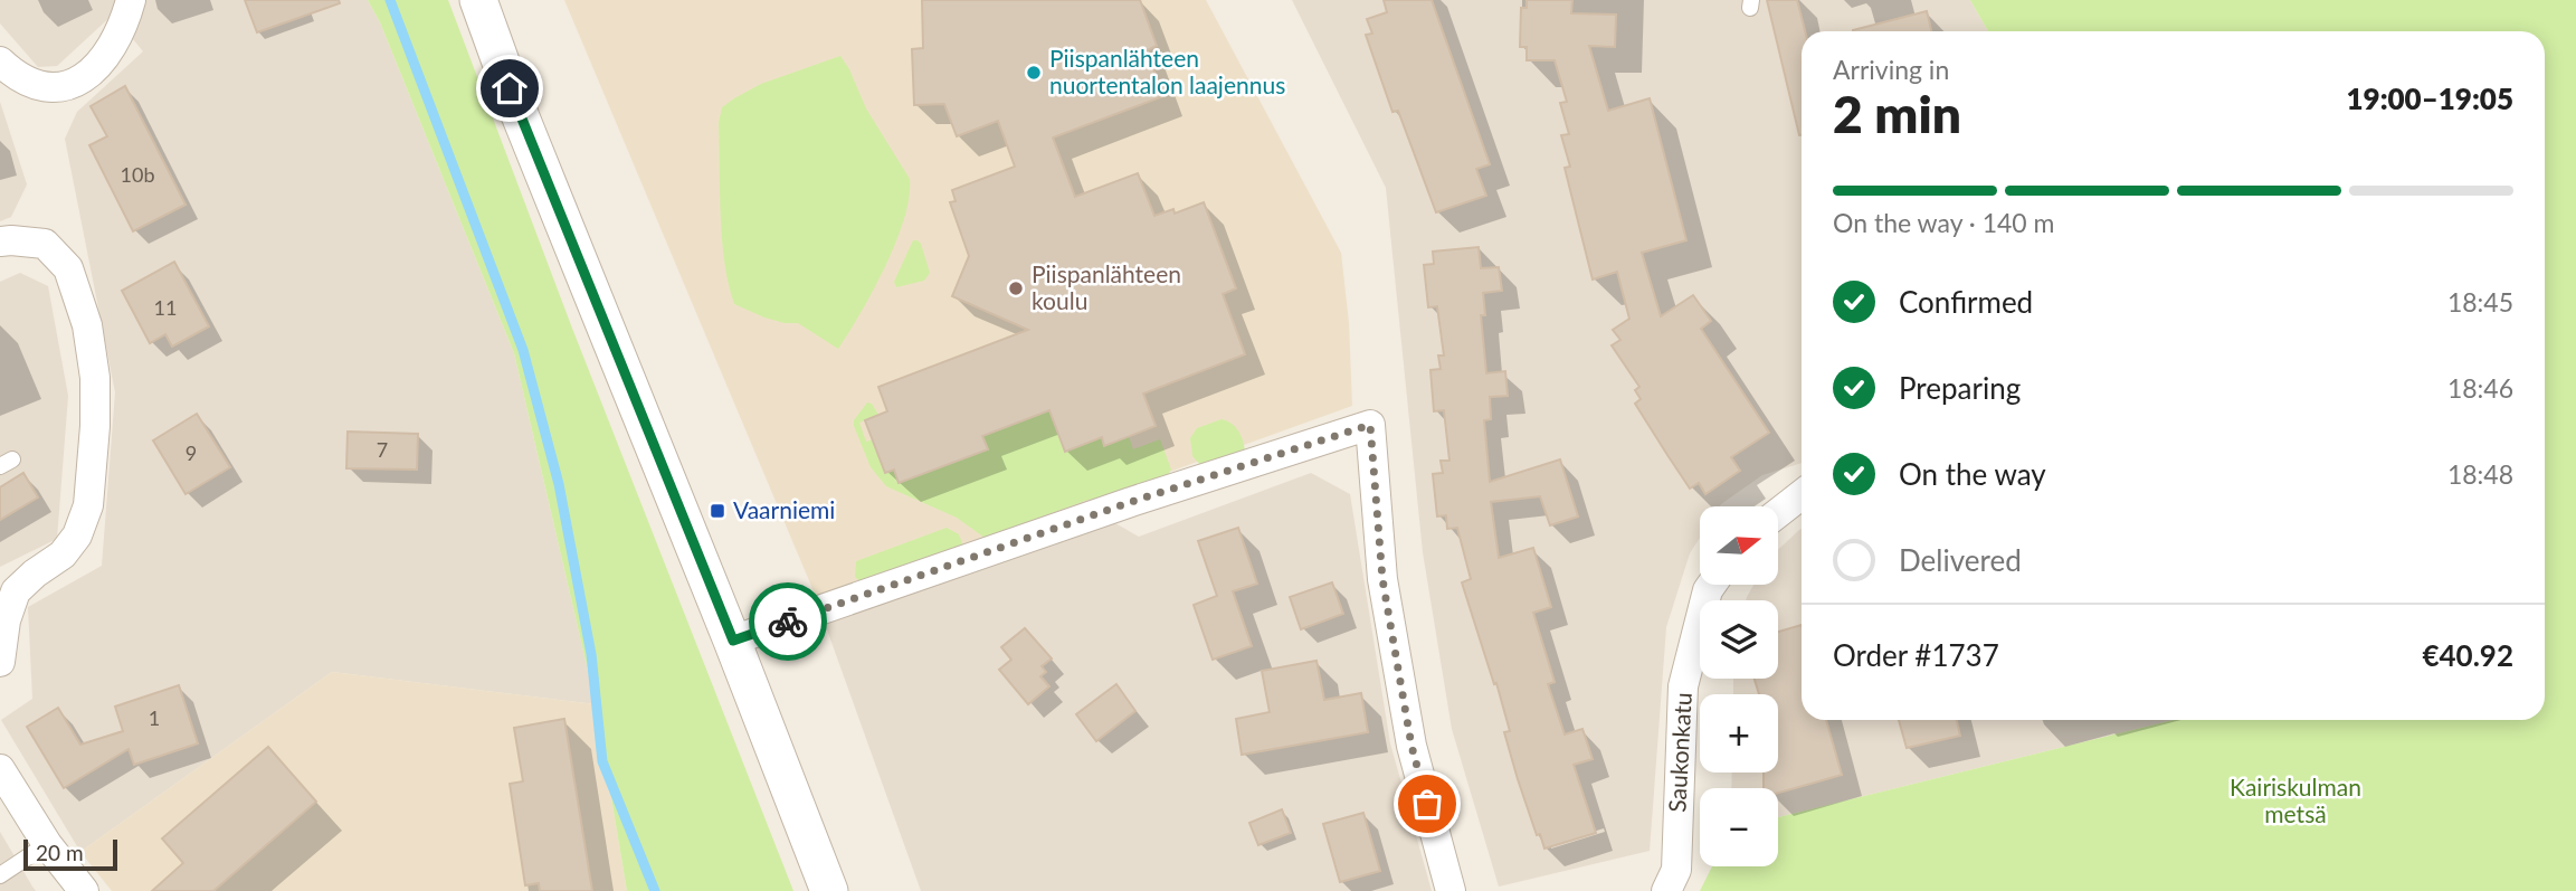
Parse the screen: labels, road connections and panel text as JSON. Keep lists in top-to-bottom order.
{
  "streets": {
    "street": ["Saukonkatu"]
  },
  "parks": ["Kairiskulman metsä"],
  "places": {
    "other": ["Piispanlähteen nuortentalon laajennus", "Piispanlähteen koulu"],
    "transit": ["Vaarniemi"]
  },
  "house_numbers": [
    "10b",
    "11",
    "7",
    "9",
    "1"
  ],
  "scale_bar": "20 m",
  "north": "right",
  "page": {
    "heading": ["2 min", "Arriving in", "19:00–19:05"],
    "panel": ["Order #1737", "€40.92"],
    "bar": "On the way · 140 m",
    "list": [
      ["Confirmed", "18:45"],
      ["Preparing", "18:46"],
      ["On the way", "18:48"],
      "Delivered"
    ],
    "map_buttons": ["+", "−"],
    "scale": "20 m"
  }
}
